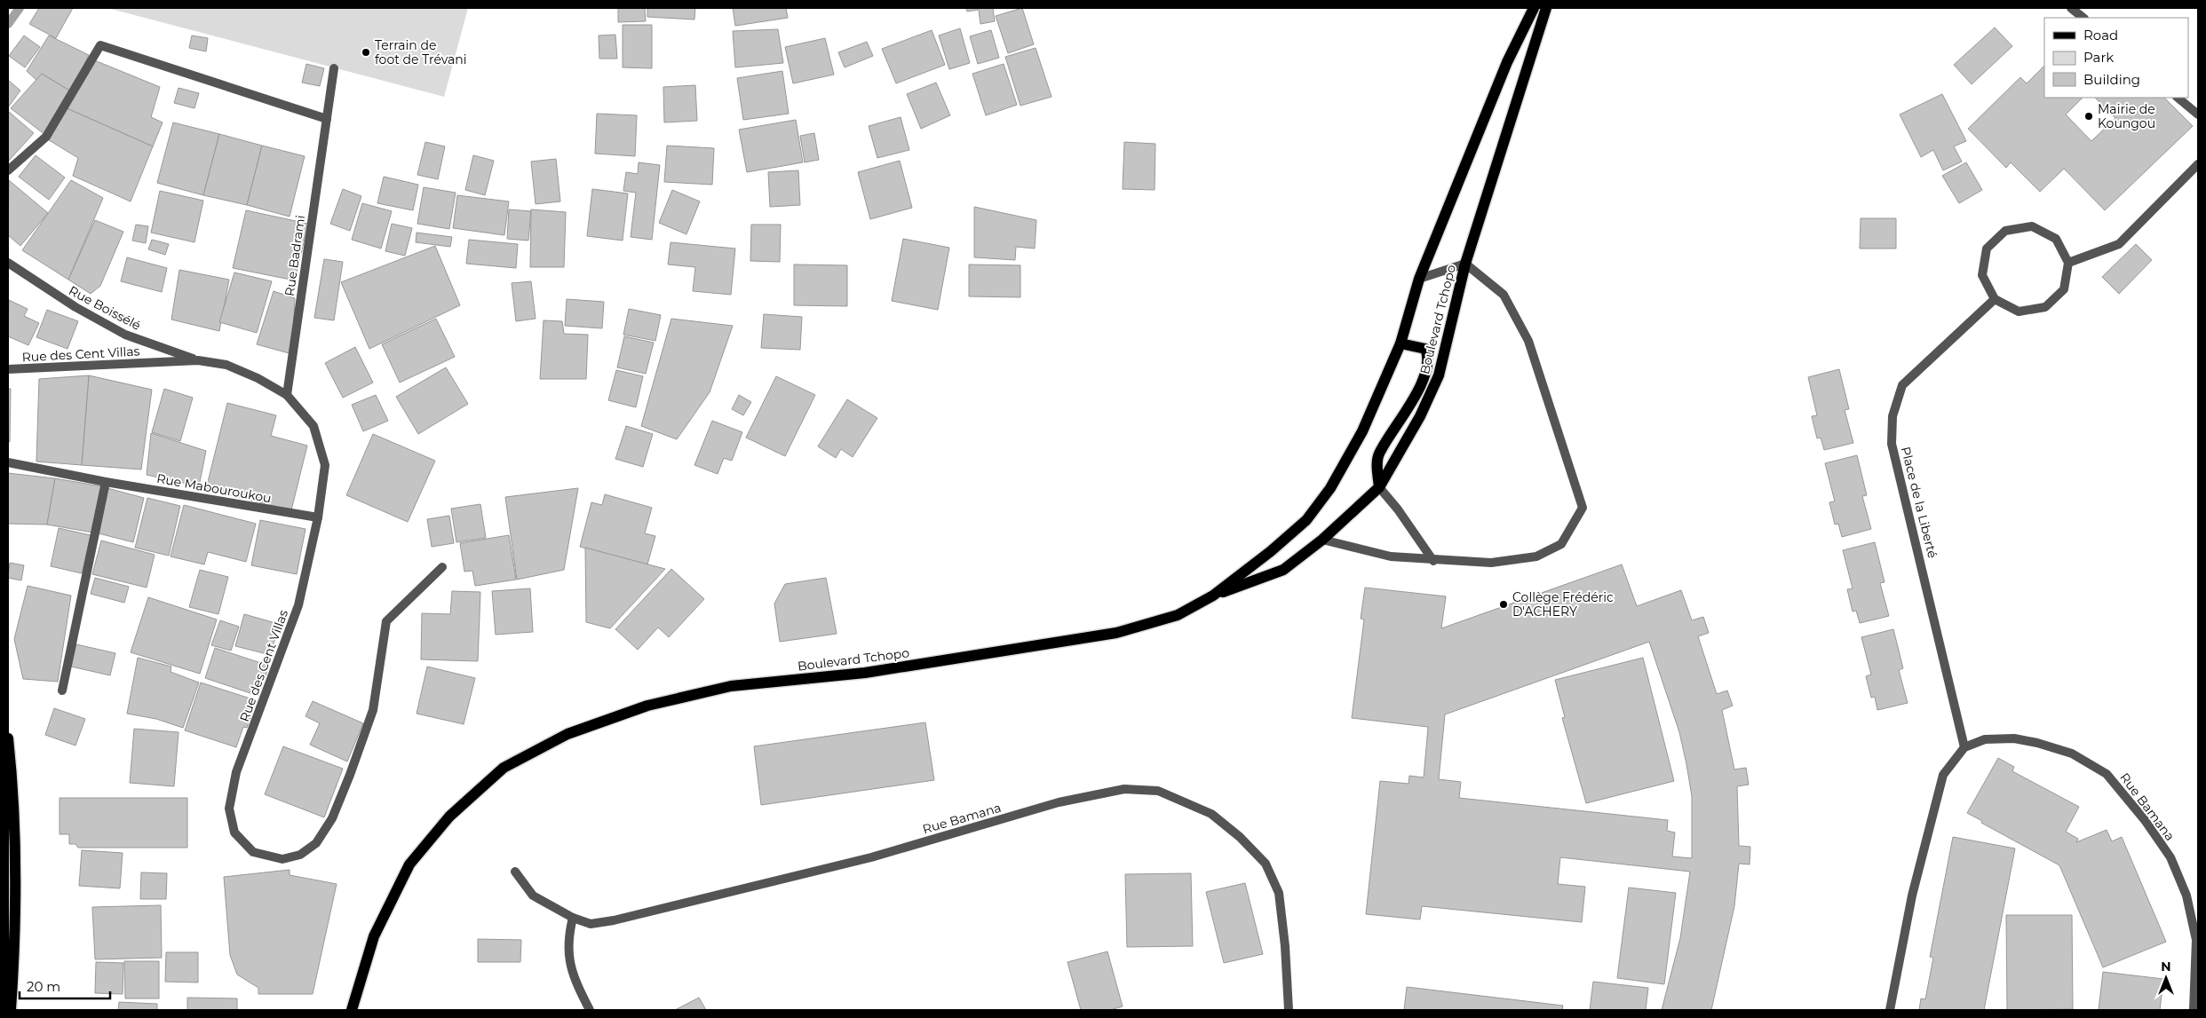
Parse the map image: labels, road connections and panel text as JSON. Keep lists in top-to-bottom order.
{
  "streets": {
    "main road": ["Boulevard Tchopo"],
    "street": [
      "Rue Badrami",
      "Rue Boissélé",
      "Rue des Cent Villas",
      "Rue Mabouroukou",
      "Place de la Liberté",
      "Rue Bamana"
    ]
  },
  "crossings": [
    ["Rue Badrami", "Rue des Cent Villas"],
    ["Rue Boissélé", "Rue des Cent Villas"],
    ["Rue des Cent Villas", "Rue Mabouroukou"],
    ["Place de la Liberté", "Rue Bamana"]
  ],
  "places": ["Terrain de foot de Trévani", "Mairie de Koungou", "Collège Frédéric D'ACHERY"],
  "legend": ["Road", "Park", "Building"],
  "scale_bar": "20 m",
  "north": "top"
}
